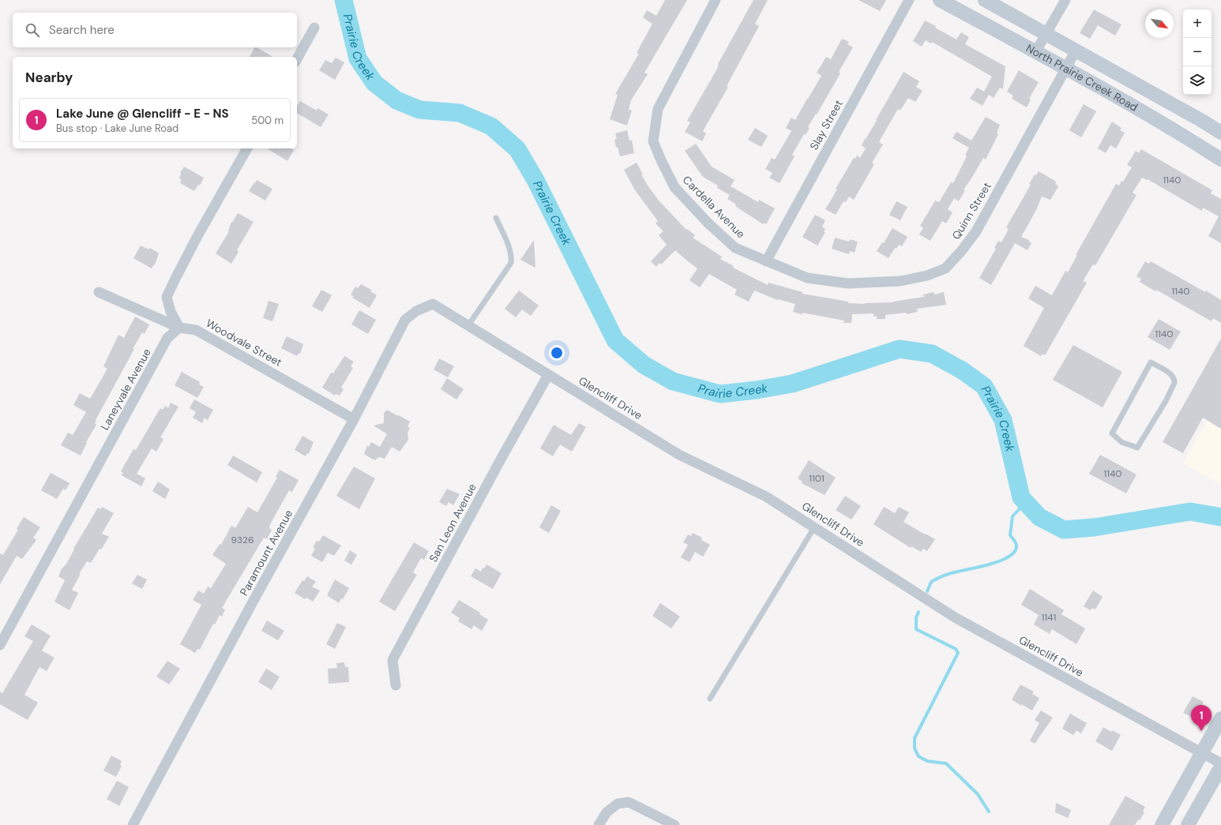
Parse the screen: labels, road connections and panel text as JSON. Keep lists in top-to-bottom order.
{
  "streets": {
    "main road": ["North Prairie Creek Road"],
    "street": [
      "Slay Street",
      "Cardella Avenue",
      "Quinn Street",
      "Woodvale Street",
      "Laneyvale Avenue",
      "Glencliff Drive",
      "San Leon Avenue",
      "Paramount Avenue"
    ]
  },
  "crossings": [
    ["North Prairie Creek Road", "Quinn Street"],
    ["Slay Street", "Cardella Avenue"],
    ["Slay Street", "Quinn Street"],
    ["Cardella Avenue", "Quinn Street"],
    ["Woodvale Street", "Laneyvale Avenue"],
    ["Woodvale Street", "Paramount Avenue"],
    ["Glencliff Drive", "San Leon Avenue"],
    ["Glencliff Drive", "Paramount Avenue"]
  ],
  "water": ["Prairie Creek"],
  "house_numbers": [
    "1140",
    "1140",
    "1140",
    "1140",
    "1101",
    "9326",
    "1141"
  ],
  "north": "bottom right",
  "page": {
    "map_buttons": ["+", "−"],
    "search": "Search here",
    "heading": "Nearby",
    "list": [
      {
        "mark": "1",
        "name": "Lake June @ Glencliff - E - NS",
        "note": "Bus stop · Lake June Road",
        "value": "500 m"
      }
    ],
    "pins": "1"
  }
}
